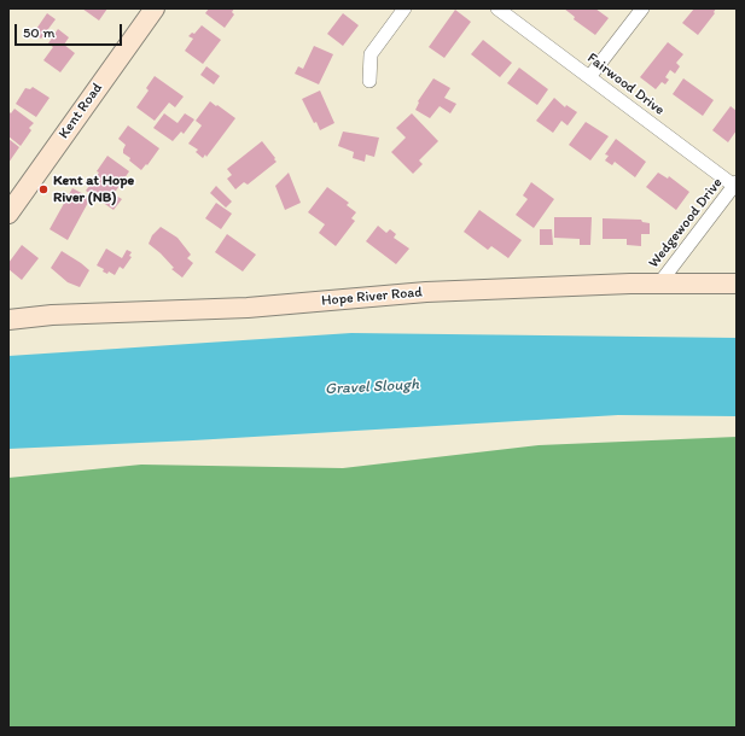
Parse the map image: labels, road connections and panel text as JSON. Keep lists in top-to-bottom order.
{
  "streets": {
    "street": [
      "Fairwood Drive",
      "Kent Road",
      "Wedgewood Drive",
      "Hope River Road"
    ]
  },
  "crossings": [
    ["Fairwood Drive", "Wedgewood Drive"],
    ["Wedgewood Drive", "Hope River Road"]
  ],
  "water": ["Gravel Slough"],
  "places": ["Kent at Hope River (NB)"],
  "scale_bar": "50 m"
}
